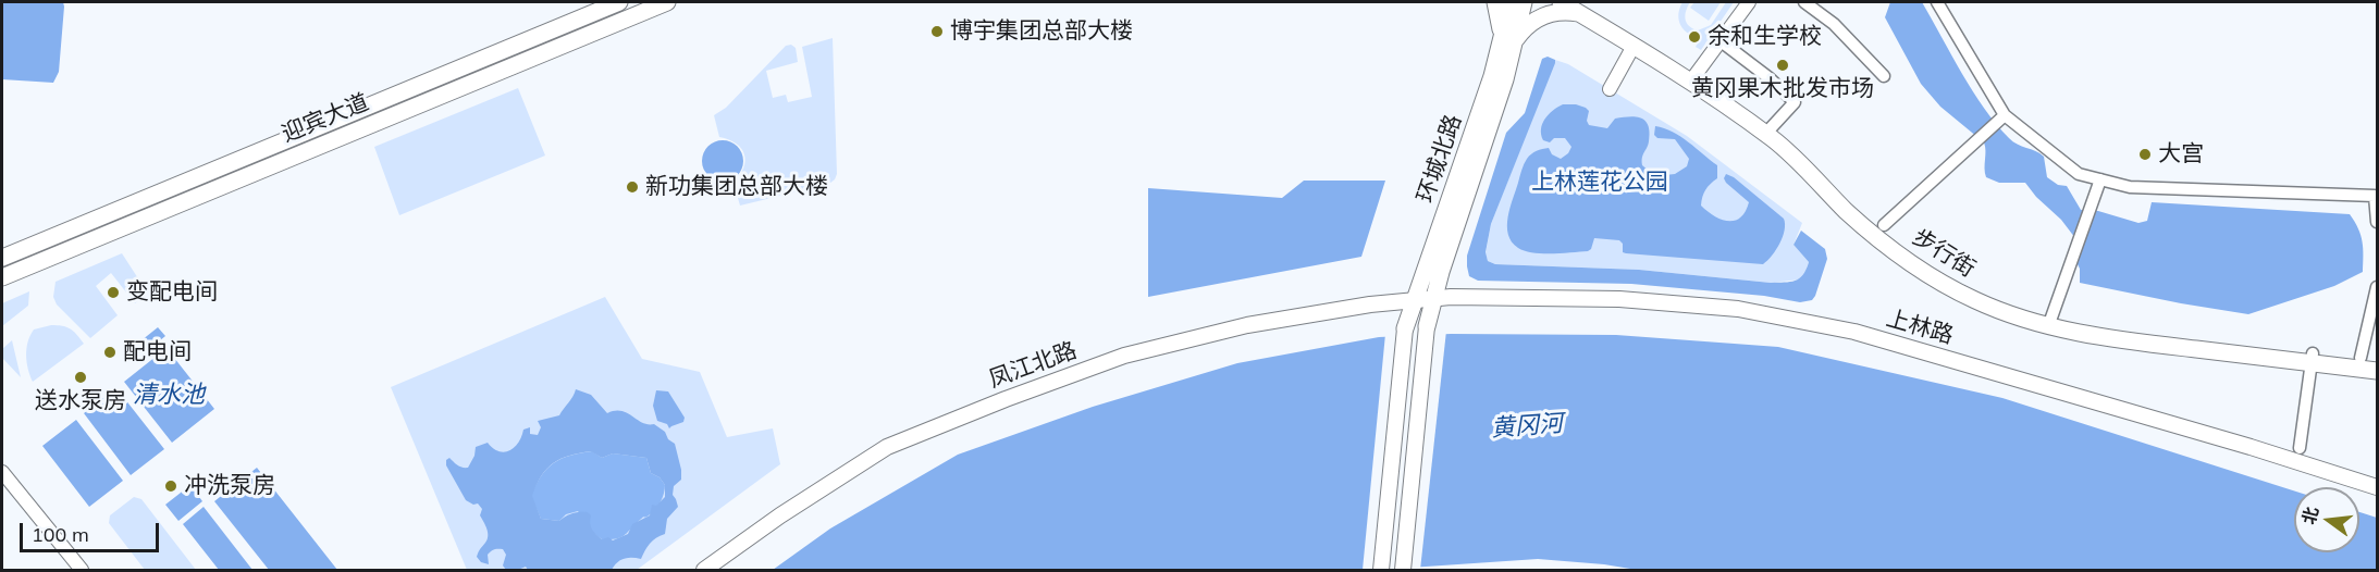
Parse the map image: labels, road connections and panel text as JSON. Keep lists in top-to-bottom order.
{
  "streets": {
    "main road": [
      "迎宾大道",
      "环城北路",
      "步行街",
      "上林路",
      "凤江北路"
    ]
  },
  "crossings": [
    ["环城北路", "上林路"],
    ["环城北路", "凤江北路"],
    ["上林路", "凤江北路"]
  ],
  "water": ["清水池", "黄冈河"],
  "parks": ["上林莲花公园"],
  "places": [
    "博宇集团总部大楼",
    "余和生学校",
    "黄冈果木批发市场",
    "大宫",
    "新功集团总部大楼",
    "变配电间",
    "配电间",
    "送水泵房",
    "冲洗泵房"
  ],
  "scale_bar": "100 m",
  "north": "left"
}
